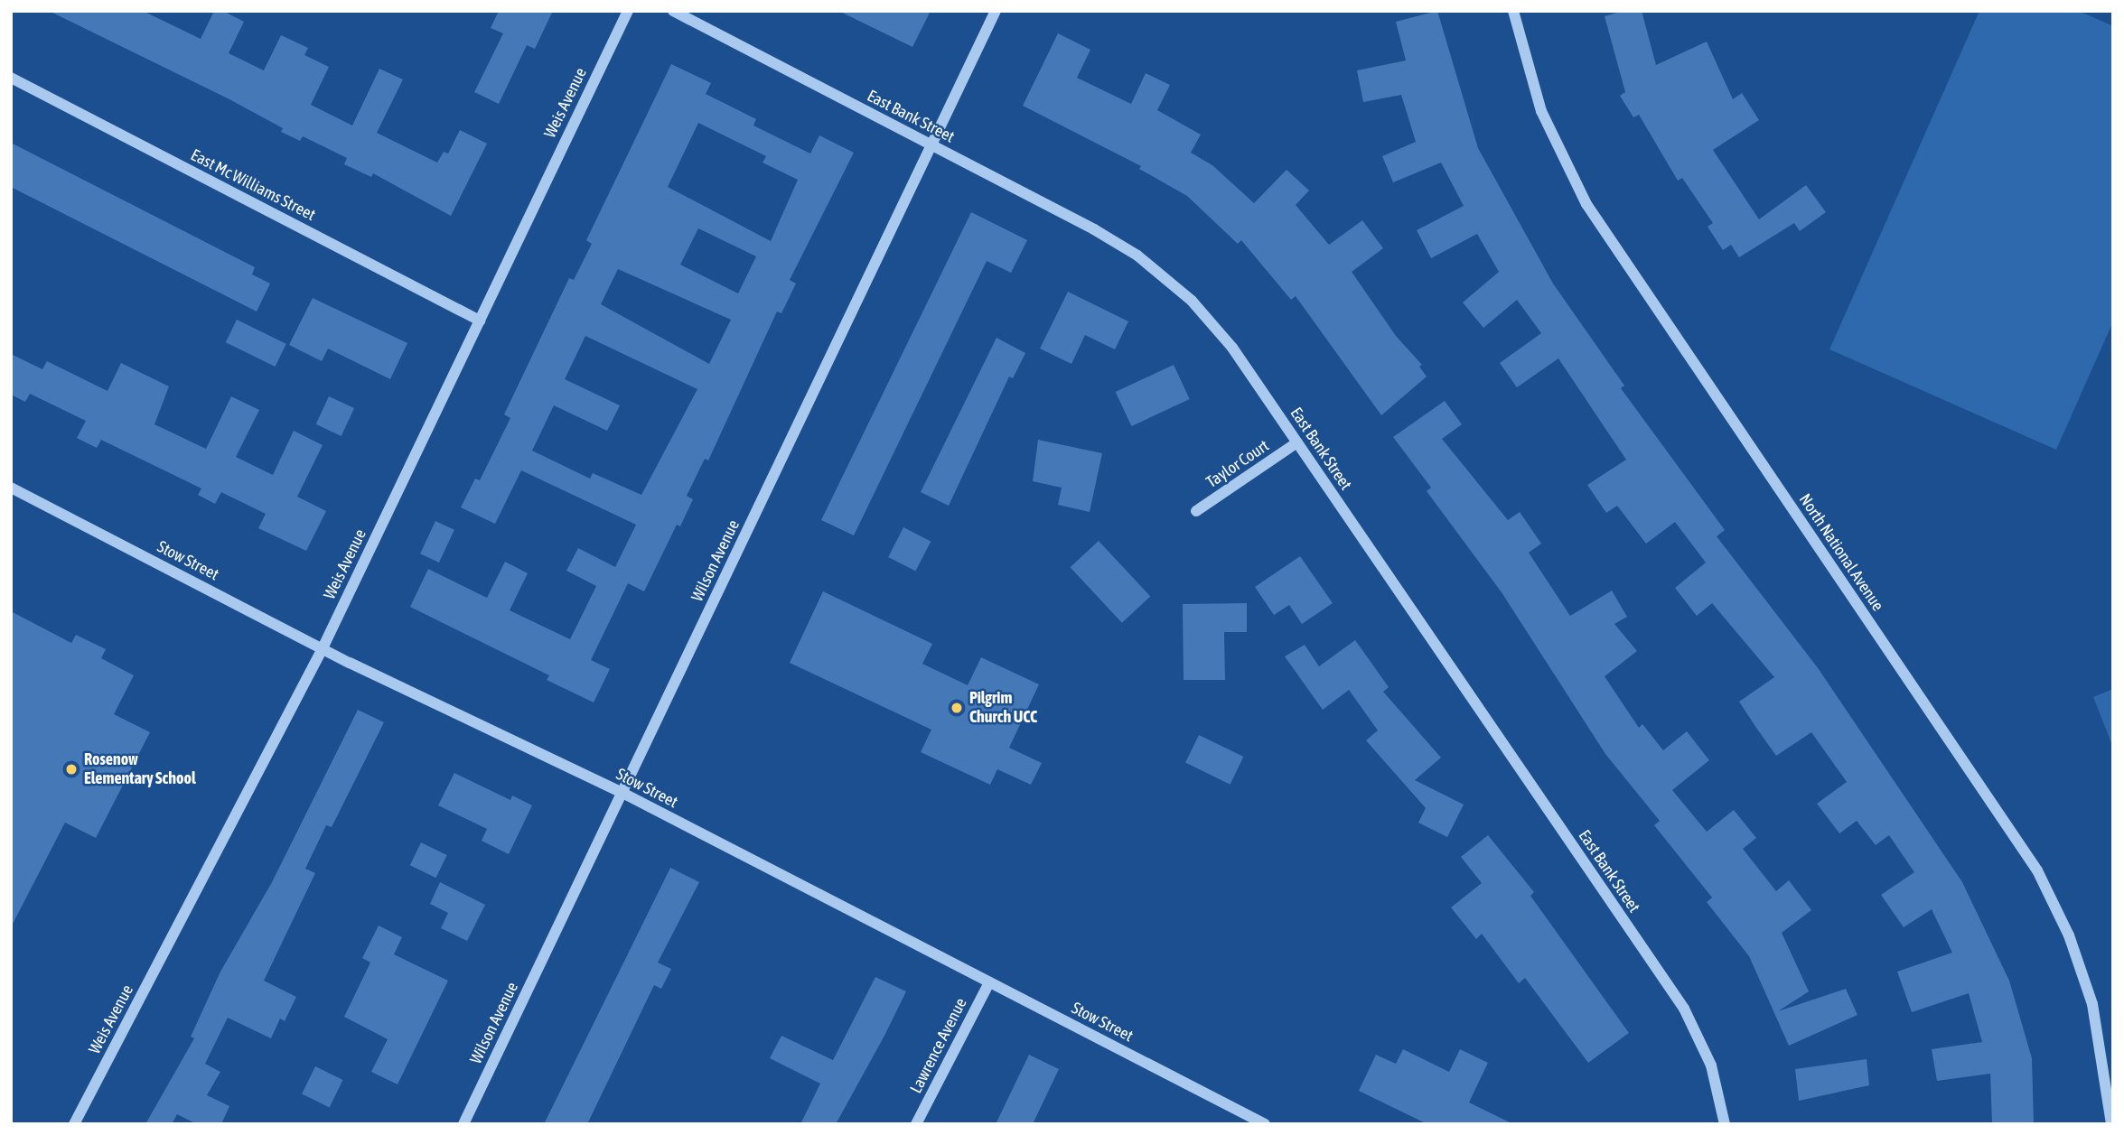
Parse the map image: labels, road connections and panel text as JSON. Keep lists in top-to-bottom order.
{
  "streets": {
    "street": [
      "Weis Avenue",
      "East Bank Street",
      "East Mc Williams Street",
      "Taylor Court",
      "North National Avenue",
      "Stow Street",
      "Wilson Avenue",
      "Lawrence Avenue"
    ]
  },
  "crossings": [
    ["Weis Avenue", "East Mc Williams Street"],
    ["Weis Avenue", "Stow Street"],
    ["East Bank Street", "Taylor Court"],
    ["East Bank Street", "Wilson Avenue"],
    ["Stow Street", "Wilson Avenue"],
    ["Stow Street", "Lawrence Avenue"]
  ],
  "places": ["Pilgrim Church UCC", "Rosenow Elementary School"]
}
